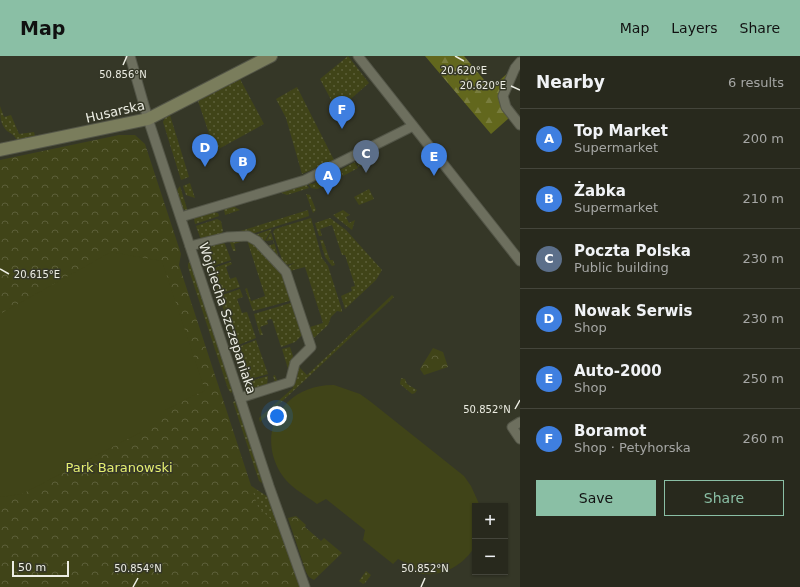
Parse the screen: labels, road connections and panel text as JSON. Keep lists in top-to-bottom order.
{
  "streets": {
    "main road": ["Husarska"],
    "street": ["Wojciecha Szczepaniaka"]
  },
  "crossings": [
    ["Husarska", "Wojciecha Szczepaniaka"]
  ],
  "parks": ["Park Baranowski"],
  "scale_bar": "50 m",
  "page": {
    "header": "Map",
    "nav": ["Map", "Layers", "Share"],
    "heading": ["Nearby", "6 results"],
    "pins": [
      "F",
      "D",
      "C",
      "E",
      "B",
      "A"
    ],
    "list": [
      {
        "mark": "A",
        "name": "Top Market",
        "note": "Supermarket",
        "value": "200 m"
      },
      {
        "mark": "B",
        "name": "Żabka",
        "note": "Supermarket",
        "value": "210 m"
      },
      {
        "mark": "C",
        "name": "Poczta Polska",
        "note": "Public building",
        "value": "230 m"
      },
      {
        "mark": "D",
        "name": "Nowak Serwis",
        "note": "Shop",
        "value": "230 m"
      },
      {
        "mark": "E",
        "name": "Auto-2000",
        "note": "Shop",
        "value": "250 m"
      },
      {
        "mark": "F",
        "name": "Boramot",
        "note": "Shop · Petyhorska",
        "value": "260 m"
      }
    ],
    "buttons": ["Save", "Share"],
    "map_buttons": ["+", "−"],
    "scale": "50 m"
  },
  "coordinates": [
    "20.620°E",
    "50.856°N",
    "20.615°E",
    "50.852°N",
    "50.854°N"
  ]
}
